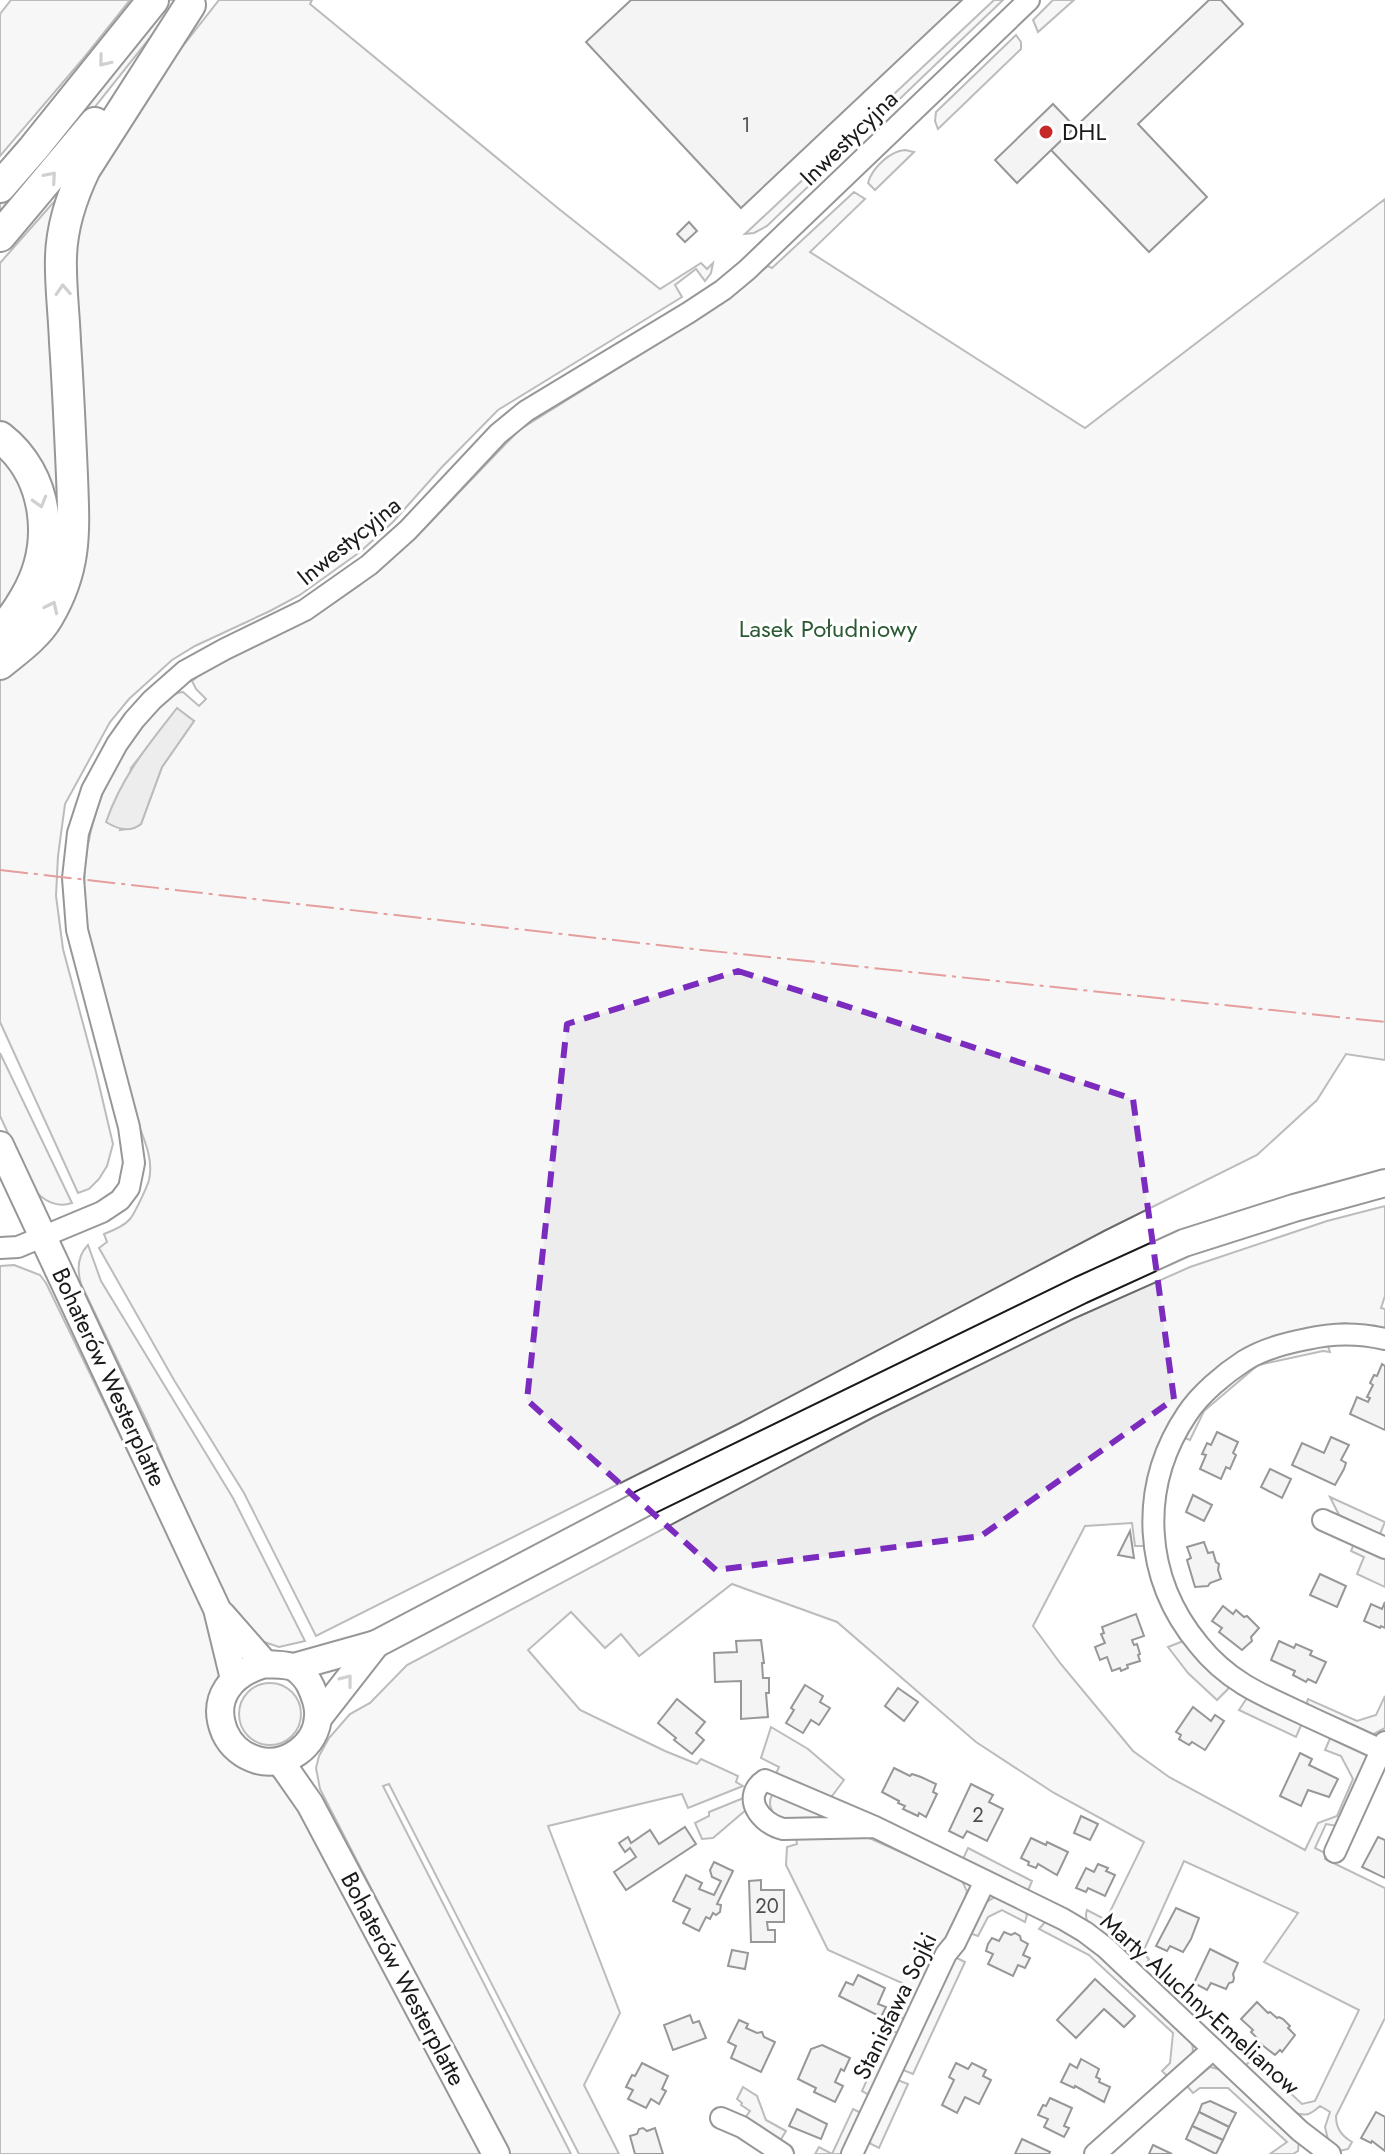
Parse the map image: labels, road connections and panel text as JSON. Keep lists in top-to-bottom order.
{
  "streets": {
    "main road": ["Bohaterów Westerplatte"],
    "street": ["Inwestycyjna", "Marty Aluchny-Emelianow", "Stanisława Sojki"]
  },
  "crossings": [
    ["Inwestycyjna", "Bohaterów Westerplatte"],
    ["Marty Aluchny-Emelianow", "Stanisława Sojki"]
  ],
  "parks": ["Lasek Południowy"],
  "places": ["DHL"],
  "house_numbers": ["1", "2", "20"]
}
